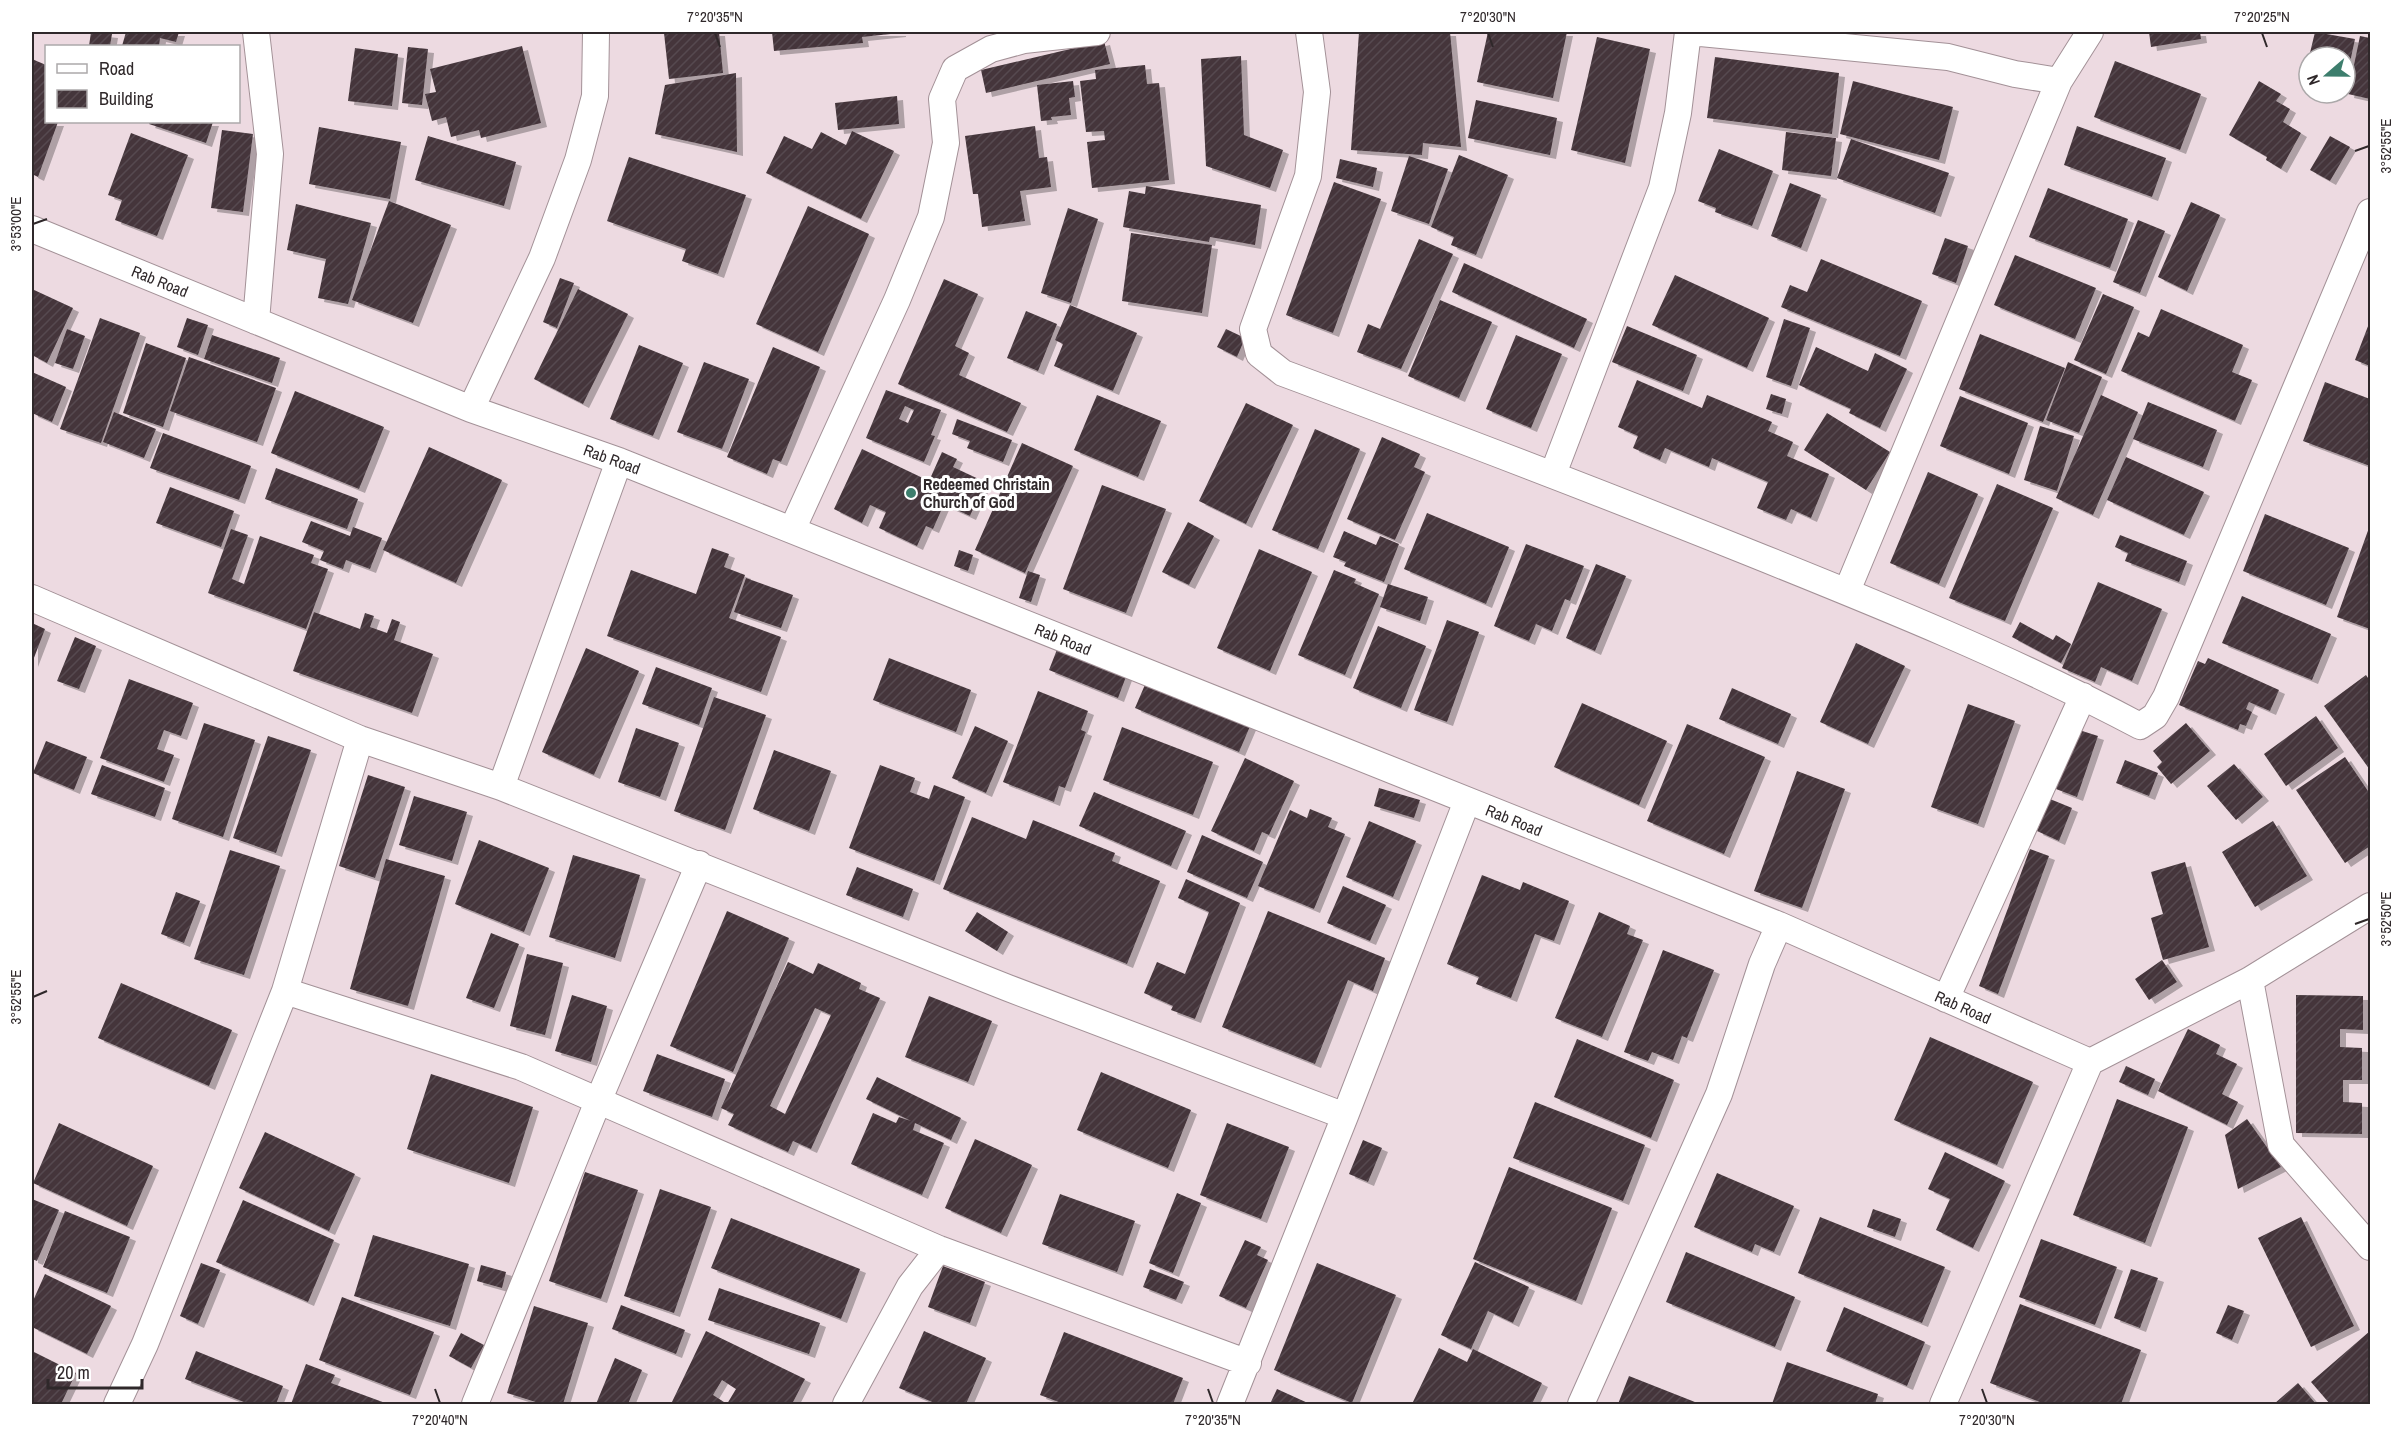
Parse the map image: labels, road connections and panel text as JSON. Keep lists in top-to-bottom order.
{
  "streets": {
    "street": ["Rab Road"]
  },
  "places": ["Redeemed Christain Church of God"],
  "legend": ["Road", "Building"],
  "scale_bar": "20 m",
  "north": "left",
  "coordinates": [
    "7°20'35\"N",
    "7°20'30\"N",
    "7°20'25\"N",
    "3°52'55\"E",
    "3°53'00\"E",
    "3°52'50\"E",
    "7°20'40\"N"
  ]
}
